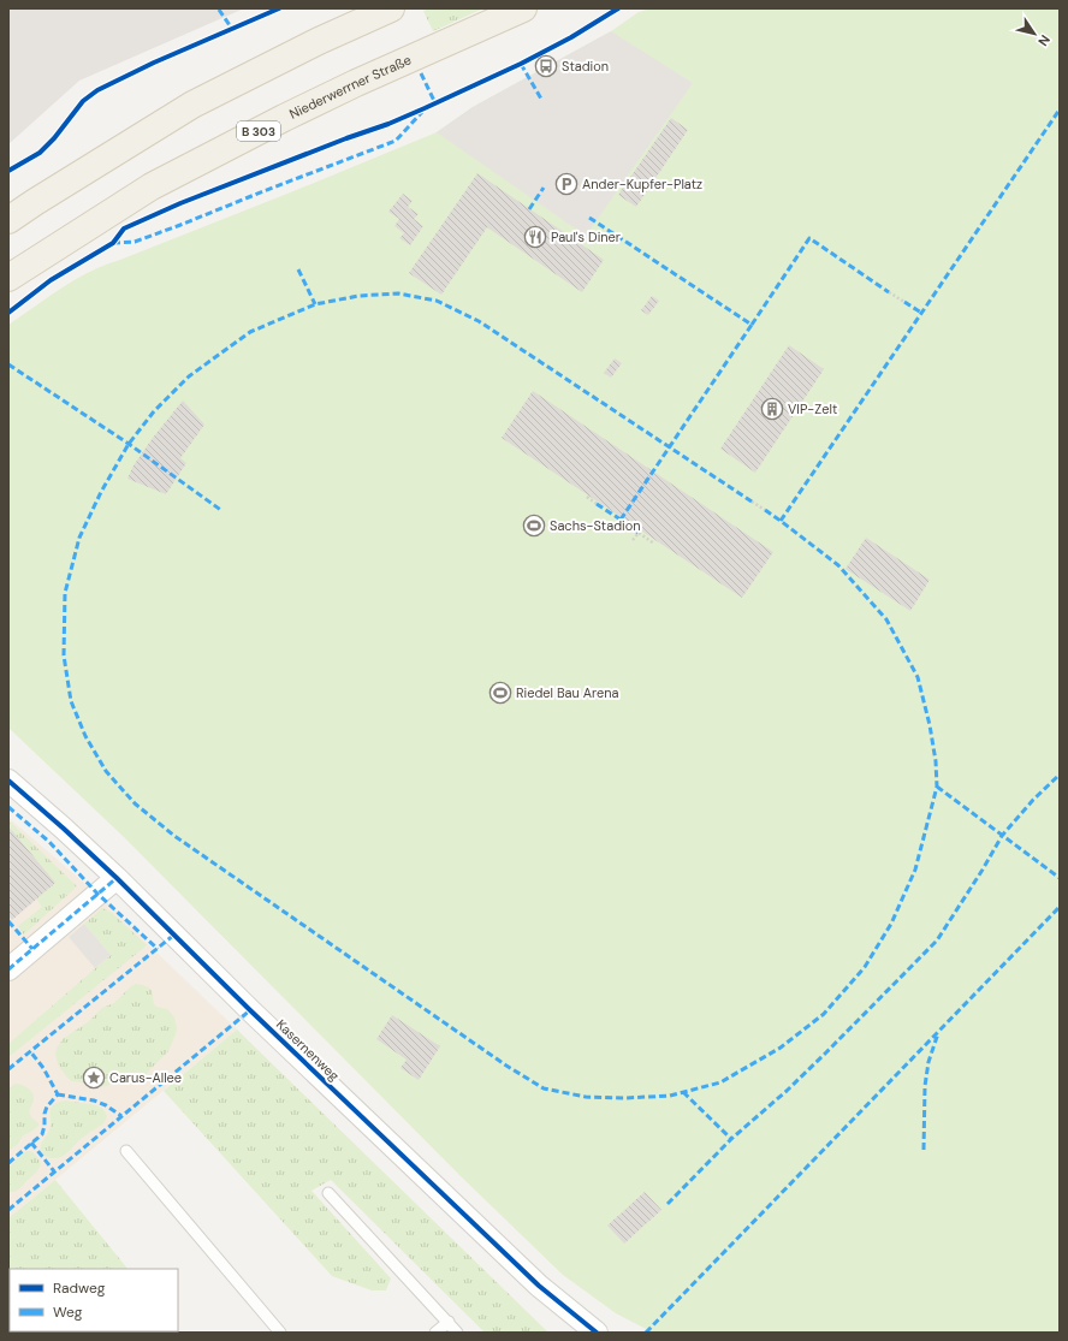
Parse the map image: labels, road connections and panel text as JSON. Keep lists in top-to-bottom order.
{
  "streets": {
    "main road": ["Niederwerrner Straße", "B 303"],
    "street": ["Kasernenweg"]
  },
  "places": {
    "bus stop": ["Stadion"],
    "parking": ["Ander-Kupfer-Platz"],
    "restaurant": ["Paul's Diner"],
    "building": ["VIP-Zelt"],
    "sports": ["Sachs-Stadion", "Riedel Bau Arena"],
    "place": ["Carus-Allee"]
  },
  "legend": ["Radweg", "Weg"],
  "north": "bottom right"
}
